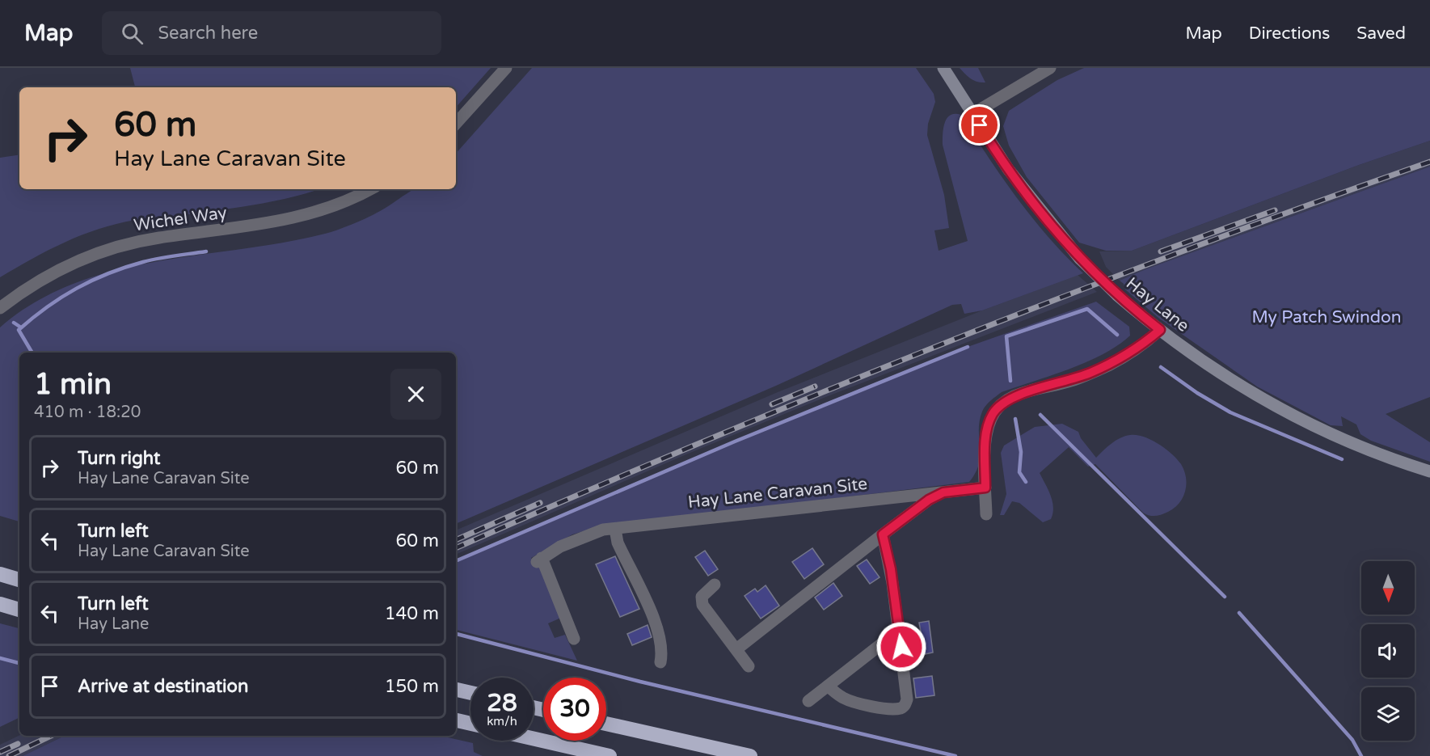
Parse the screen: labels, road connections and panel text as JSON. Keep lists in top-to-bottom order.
{
  "streets": {
    "main road": ["Hay Lane"],
    "street": ["Wichel Way", "Hay Lane Caravan Site"]
  },
  "parks": ["My Patch Swindon"],
  "north": "bottom",
  "page": {
    "header": "Map",
    "search": "Search here",
    "nav": ["Map", "Directions", "Saved"],
    "turn": ["60 m", "Hay Lane Caravan Site"],
    "heading": ["1 min", "410 m · 18:20"],
    "list": [
      {
        "name": "Turn right",
        "note": "Hay Lane Caravan Site",
        "value": "60 m"
      },
      {
        "name": "Turn left",
        "note": "Hay Lane Caravan Site",
        "value": "60 m"
      },
      {
        "name": "Turn left",
        "note": "Hay Lane",
        "value": "140 m"
      },
      {
        "name": "Arrive at destination",
        "value": "150 m"
      }
    ],
    "speed": "28 km/h",
    "limit": "30"
  }
}
